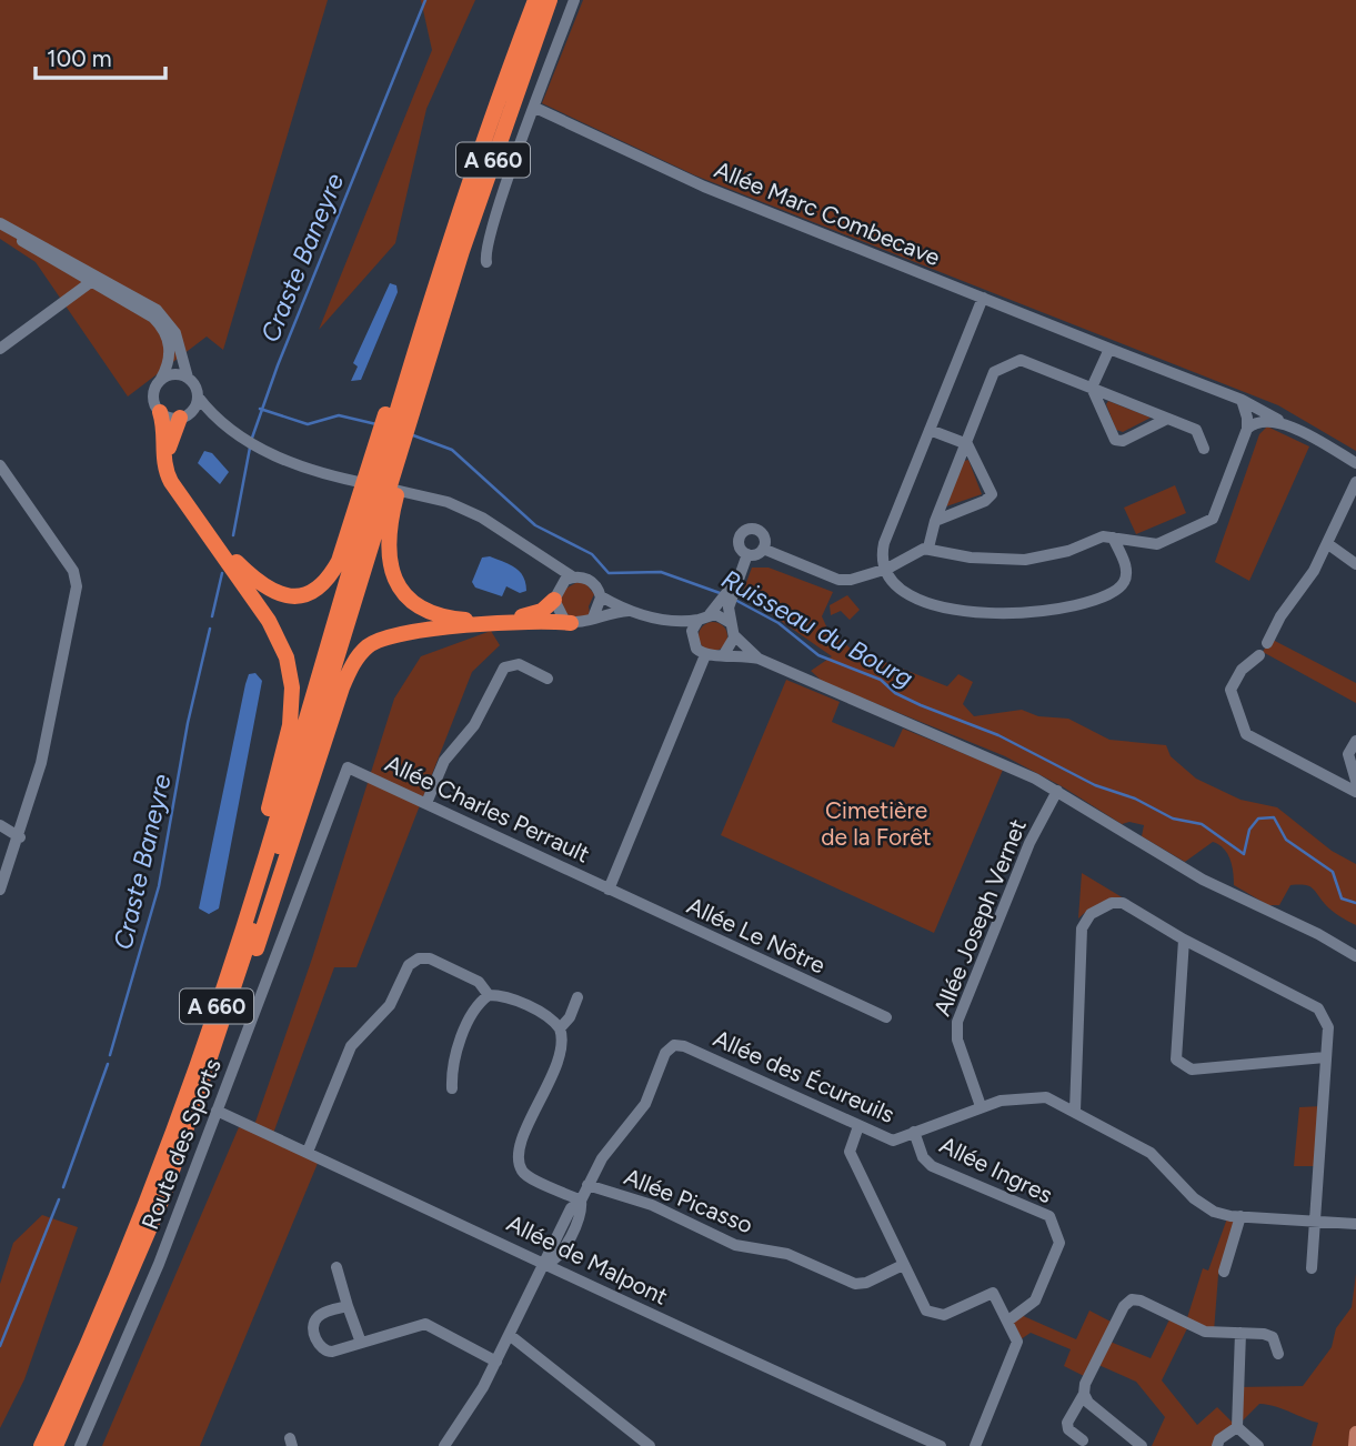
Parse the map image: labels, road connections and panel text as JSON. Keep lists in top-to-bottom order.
{
  "streets": {
    "highway": ["A 660"],
    "street": [
      "Allée Marc Combecave",
      "Allée Charles Perrault",
      "Allée Joseph Vernet",
      "Allée Le Nôtre",
      "Allée des Écureuils",
      "Route des Sports",
      "Allée Ingres",
      "Allée Picasso",
      "Allée de Malpont"
    ]
  },
  "crossings": [
    ["Allée Charles Perrault", "Allée Le Nôtre"],
    ["Allée Charles Perrault", "Route des Sports"],
    ["Allée Joseph Vernet", "Allée des Écureuils"],
    ["Allée des Écureuils", "Allée Ingres"],
    ["Allée des Écureuils", "Allée Picasso"],
    ["Allée des Écureuils", "Allée de Malpont"],
    ["Route des Sports", "Allée de Malpont"]
  ],
  "water": ["Craste Baneyre", "Ruisseau du Bourg"],
  "parks": ["Cimetière de la Forêt"],
  "scale_bar": "100 m"
}
